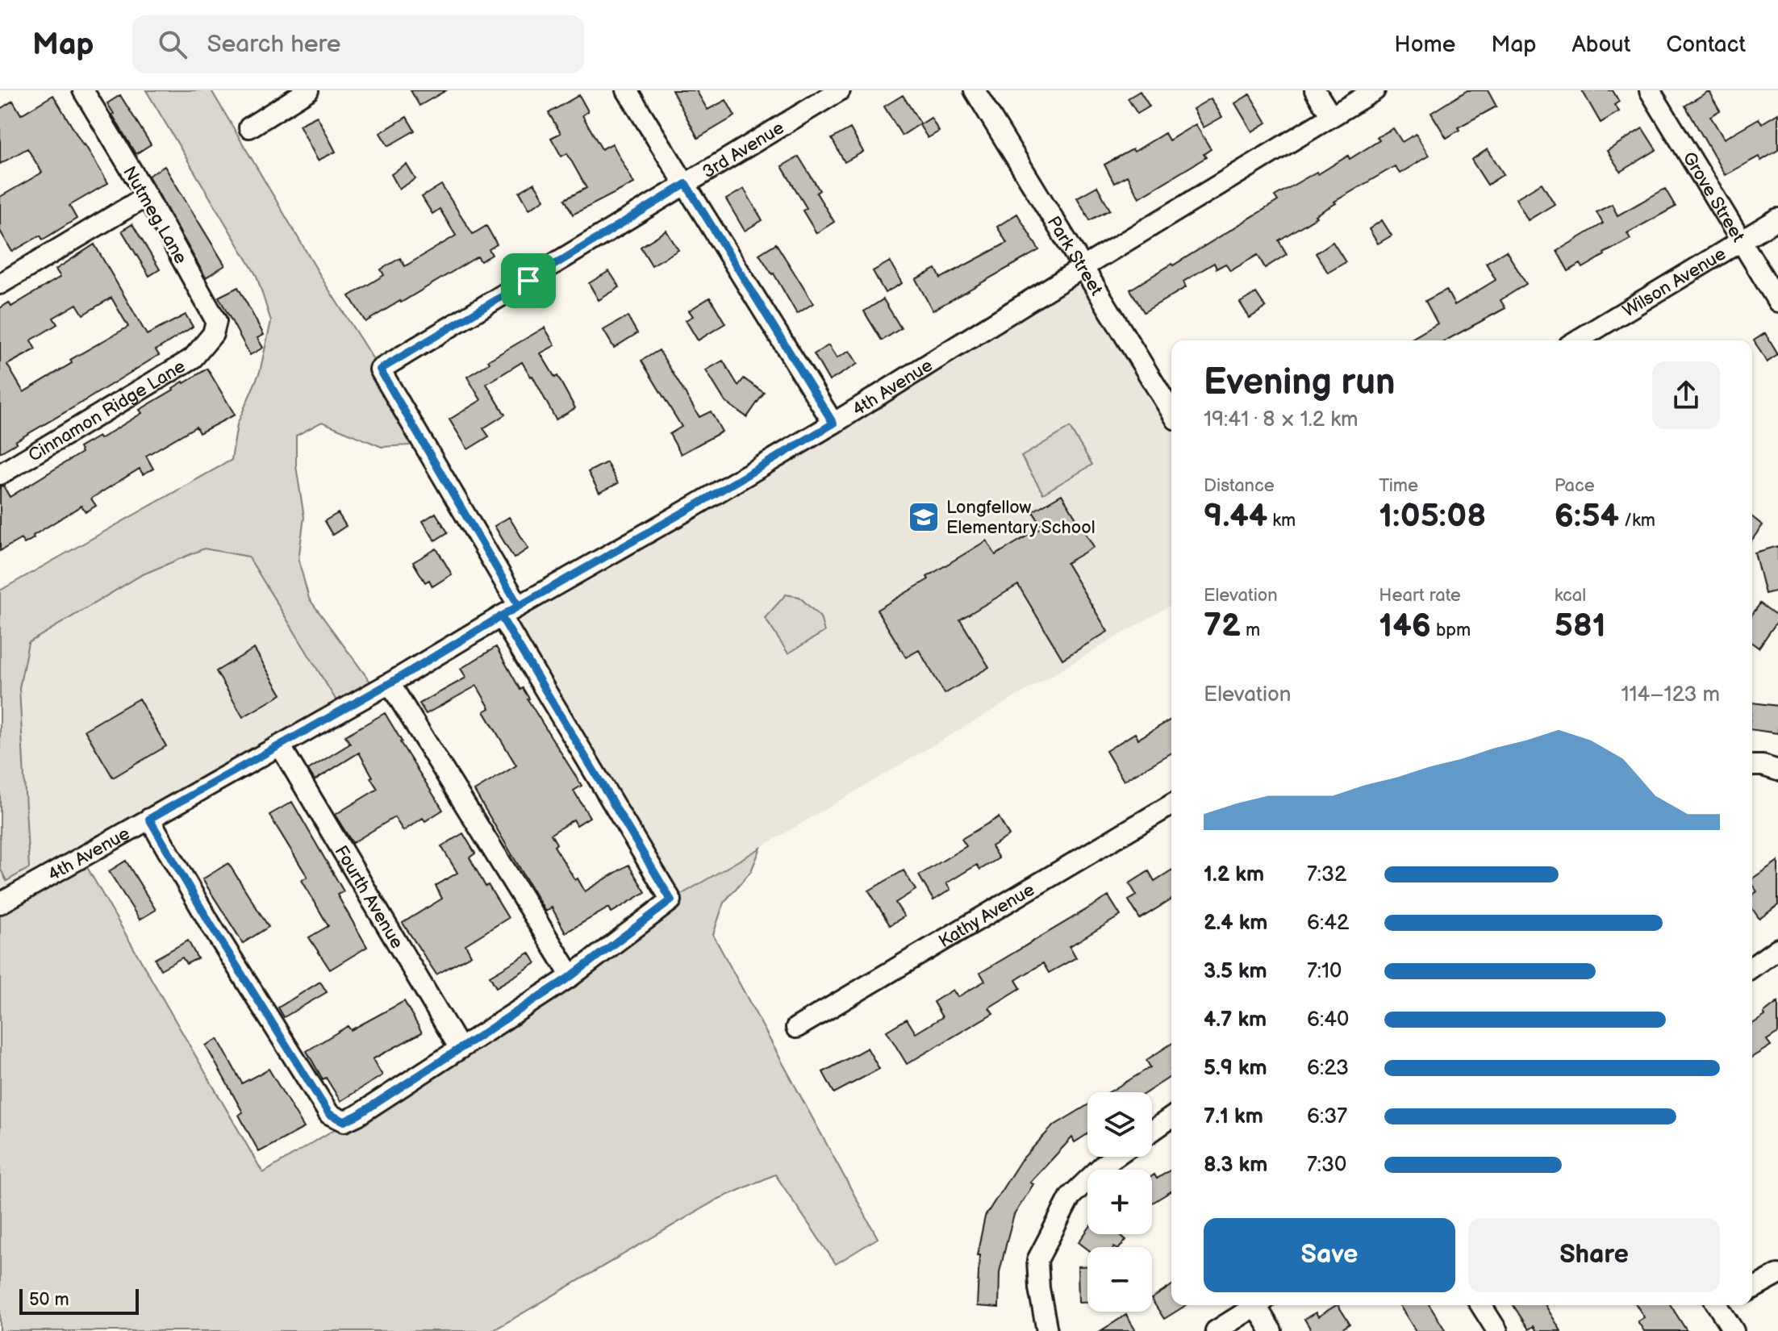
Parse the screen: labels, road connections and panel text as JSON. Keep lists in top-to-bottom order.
{
  "streets": {
    "street": [
      "3rd Avenue",
      "Grove Street",
      "Nutmeg Lane",
      "Park Street",
      "Wilson Avenue",
      "4th Avenue",
      "Cinnamon Ridge Lane",
      "Fourth Avenue",
      "Kathy Avenue"
    ]
  },
  "crossings": [
    ["3rd Avenue", "4th Avenue"],
    ["Grove Street", "Wilson Avenue"],
    ["Nutmeg Lane", "Cinnamon Ridge Lane"],
    ["Park Street", "4th Avenue"],
    ["4th Avenue", "Fourth Avenue"]
  ],
  "places": {
    "school or university": ["Longfellow Elementary School"]
  },
  "scale_bar": "50 m",
  "page": {
    "header": "Map",
    "search": "Search here",
    "nav": [
      "Home",
      "Map",
      "About",
      "Contact"
    ],
    "heading": ["Evening run", "19:41 · 8 × 1.2 km"],
    "stats": [
      ["Distance", "9.44 km"],
      ["Time", "1:05:08"],
      ["Pace", "6:54 /km"],
      ["Elevation", "72 m"],
      ["Heart rate", "146 bpm"],
      ["kcal", "581"]
    ],
    "chart": ["Elevation", "114–123 m"],
    "list": [
      {
        "name": "1.2 km",
        "note": "7:32"
      },
      {
        "name": "2.4 km",
        "note": "6:42"
      },
      {
        "name": "3.5 km",
        "note": "7:10"
      },
      {
        "name": "4.7 km",
        "note": "6:40"
      },
      {
        "name": "5.9 km",
        "note": "6:23"
      },
      {
        "name": "7.1 km",
        "note": "6:37"
      },
      {
        "name": "8.3 km",
        "note": "7:30"
      }
    ],
    "map_buttons": ["+", "−"],
    "buttons": ["Save", "Share"],
    "scale": "50 m"
  }
}
